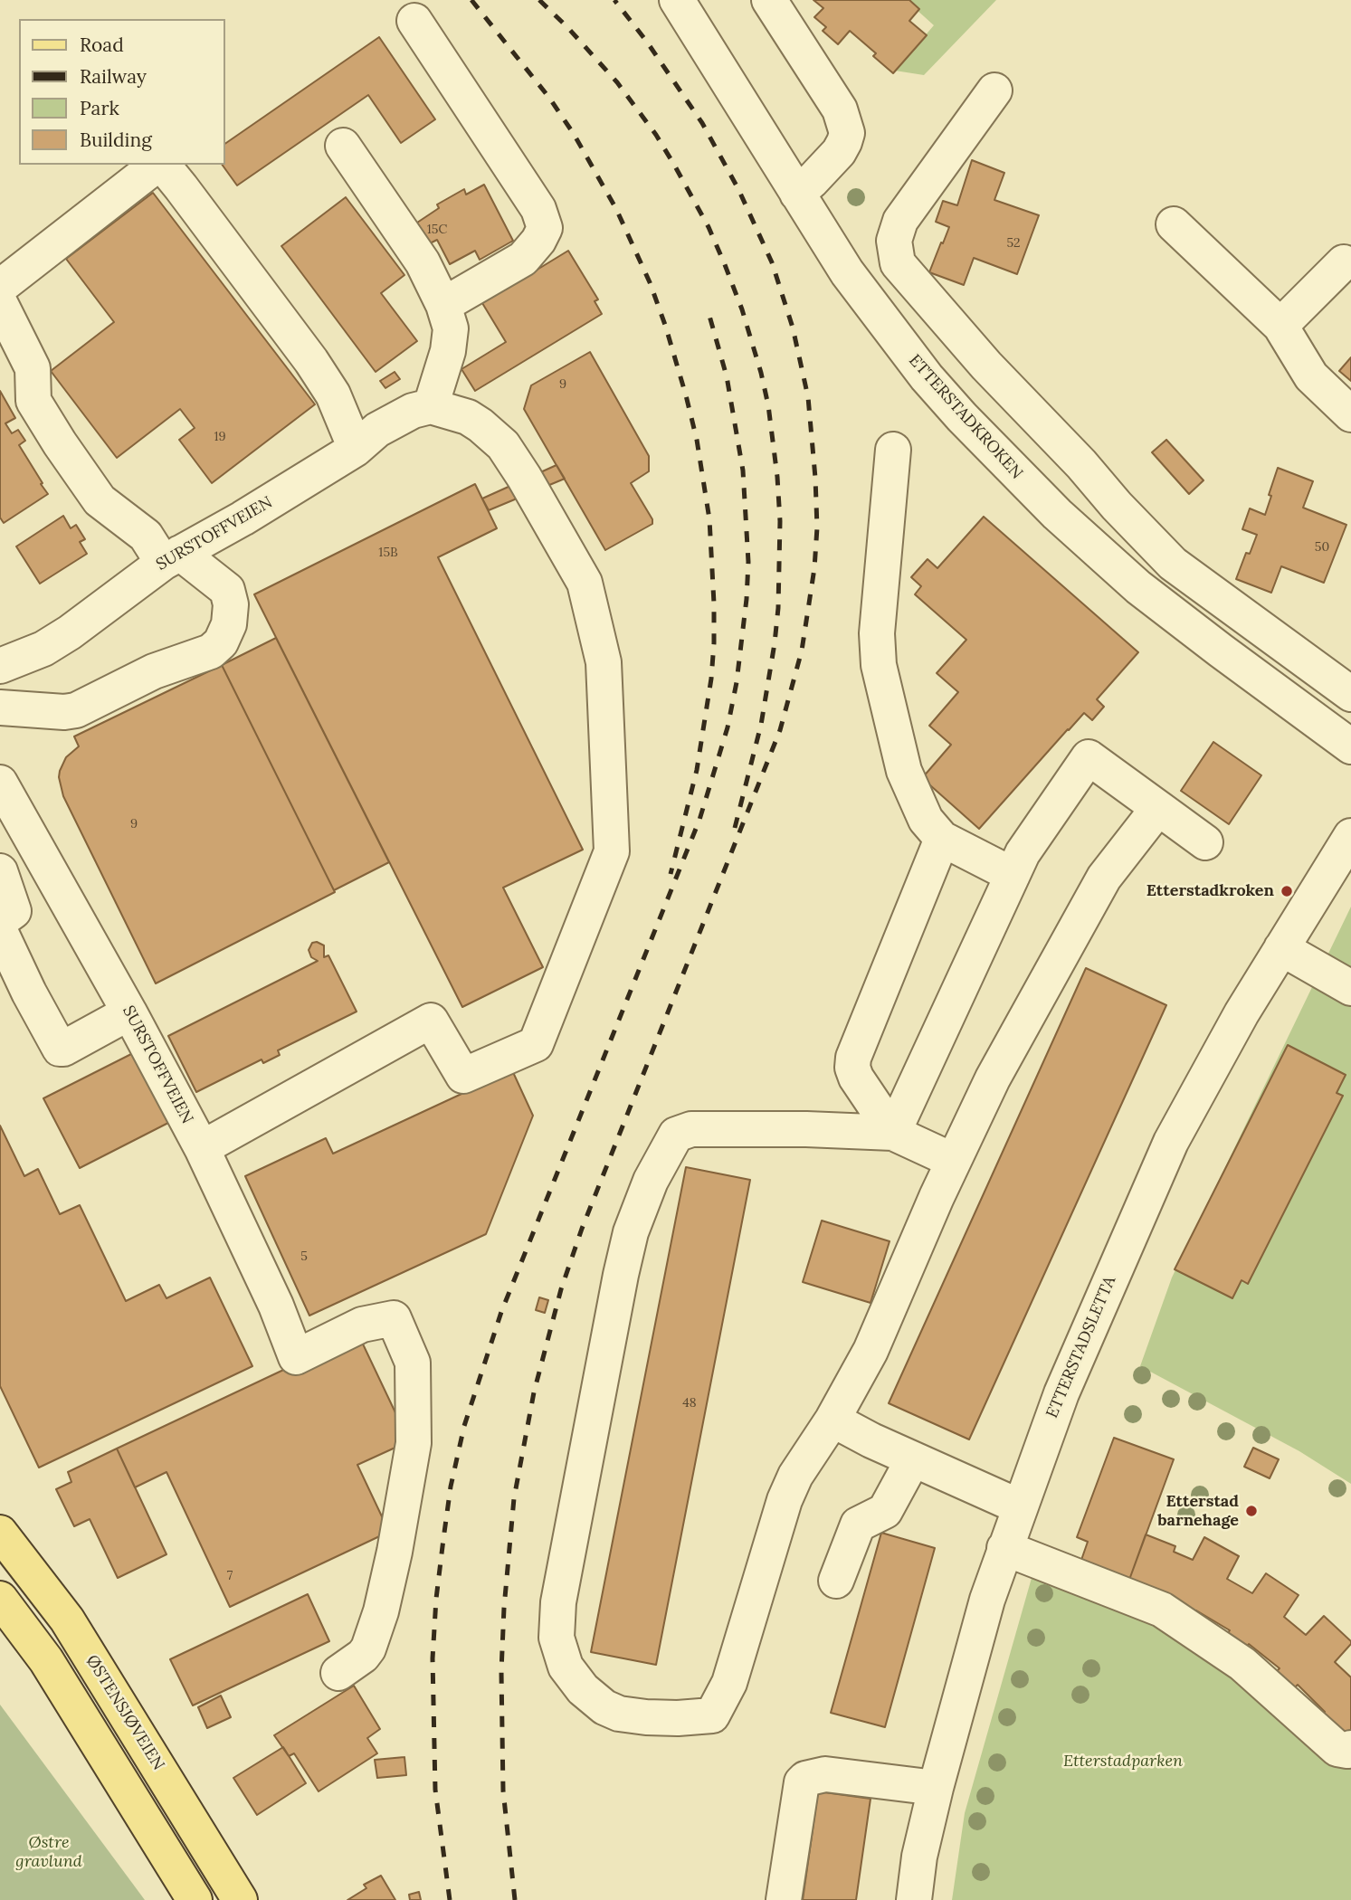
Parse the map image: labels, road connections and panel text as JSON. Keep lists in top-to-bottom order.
{
  "streets": {
    "main road": ["ØSTENSJØVEIEN"],
    "street": ["ETTERSTADKROKEN", "SURSTOFFVEIEN", "ETTERSTADSLETTA"]
  },
  "parks": ["Etterstadparken", "Østre gravlund"],
  "places": ["Etterstadkroken", "Etterstad barnehage"],
  "house_numbers": [
    "15C",
    "52",
    "9",
    "19",
    "50",
    "15B",
    "9",
    "5",
    "48",
    "7"
  ],
  "legend": [
    "Road",
    "Railway",
    "Park",
    "Building"
  ]
}
